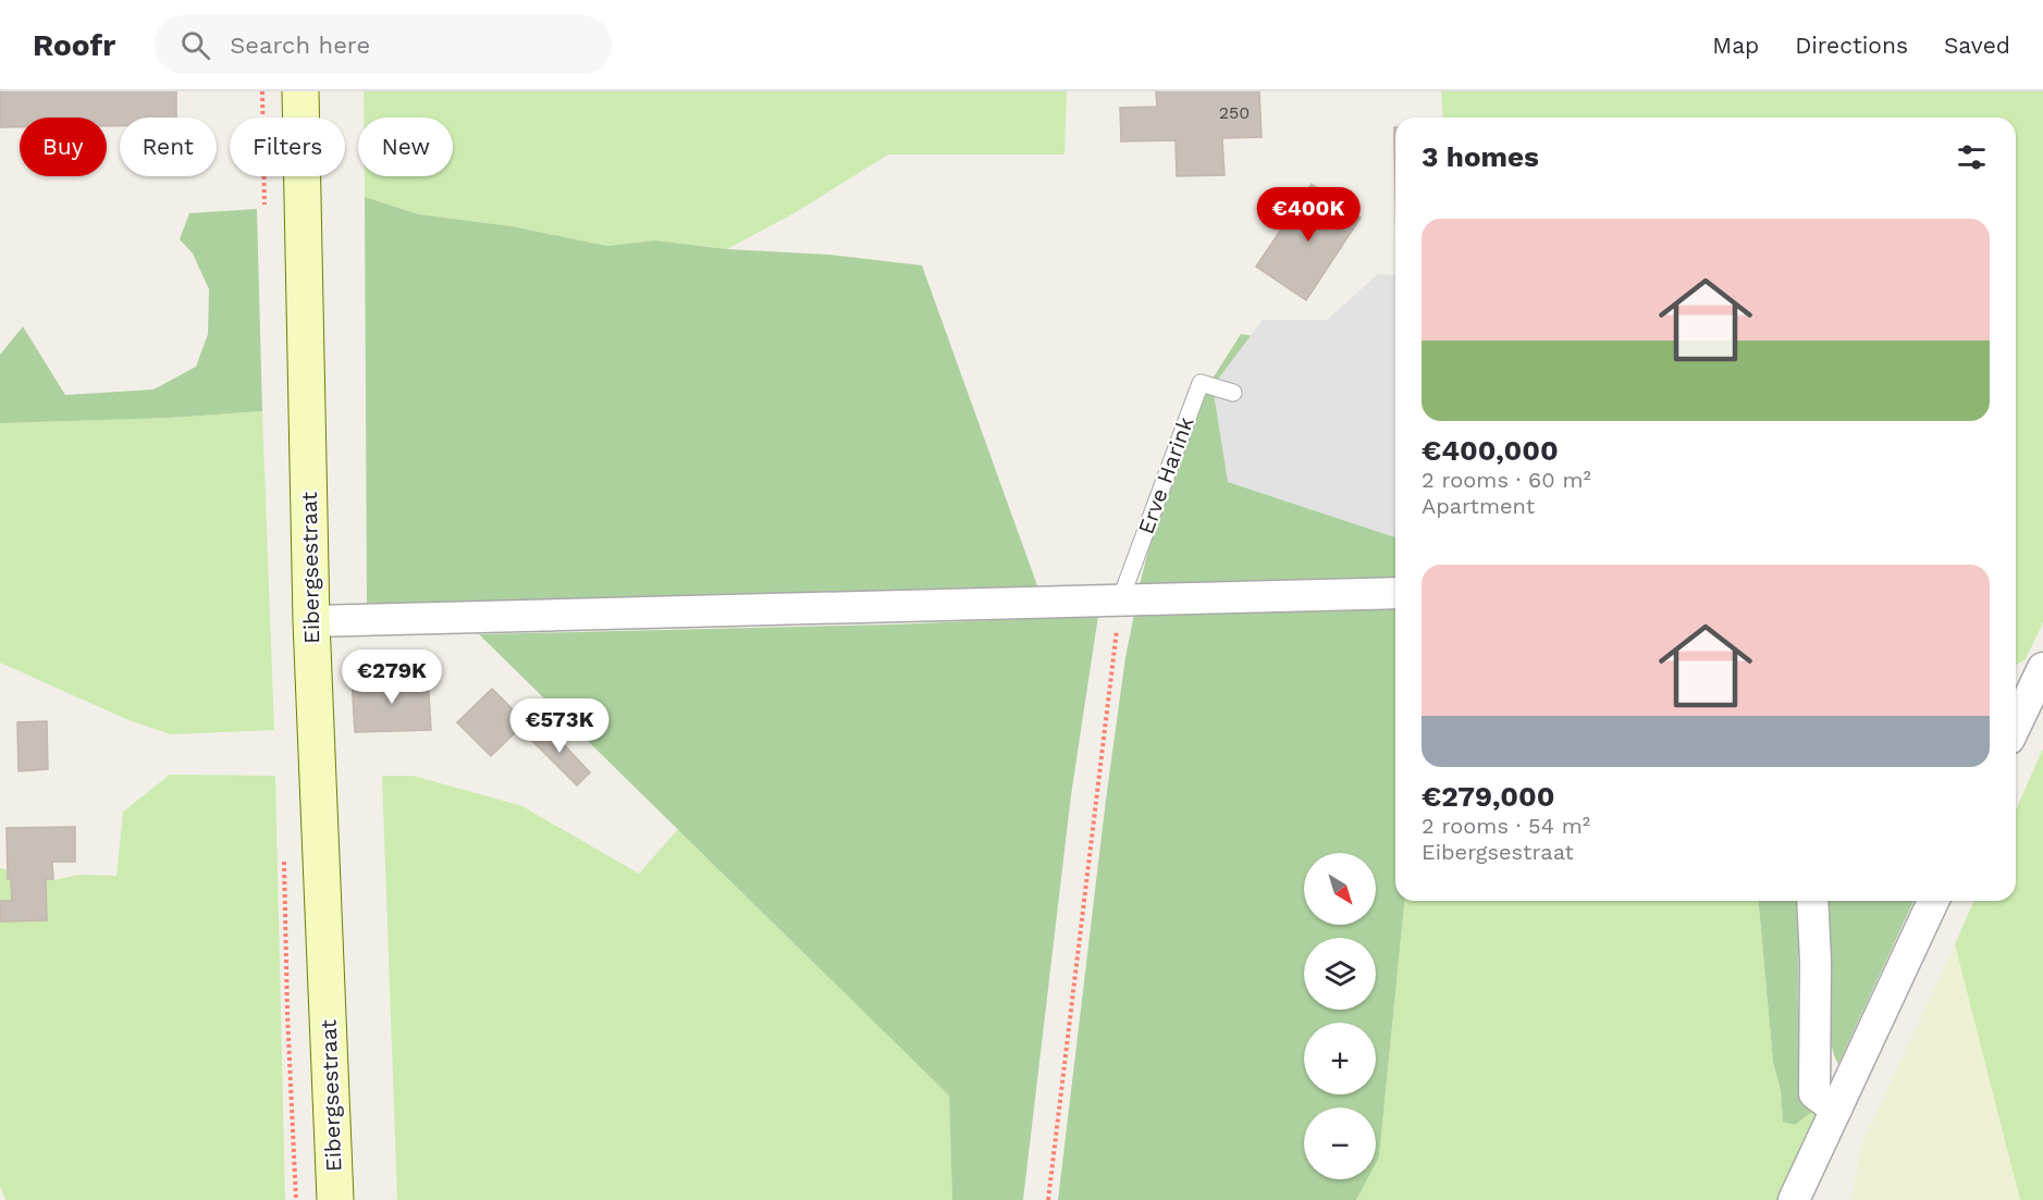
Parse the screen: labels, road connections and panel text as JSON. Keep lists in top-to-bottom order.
{
  "streets": {
    "main road": ["Eibergsestraat"],
    "lane": ["Erve Harink"]
  },
  "house_numbers": ["250"],
  "north": "bottom right",
  "page": {
    "header": "Roofr",
    "search": "Search here",
    "nav": ["Map", "Directions", "Saved"],
    "chip": [
      "Buy",
      "Rent",
      "Filters",
      "New"
    ],
    "heading": "3 homes",
    "price": ["€400K", "€279K", "€573K"],
    "list": [
      {
        "name": "€400,000",
        "note": "2 rooms · 60 m² · Apartment"
      },
      {
        "name": "€279,000",
        "note": "2 rooms · 54 m² · Eibergsestraat"
      }
    ],
    "map_buttons": ["+", "−"]
  }
}
